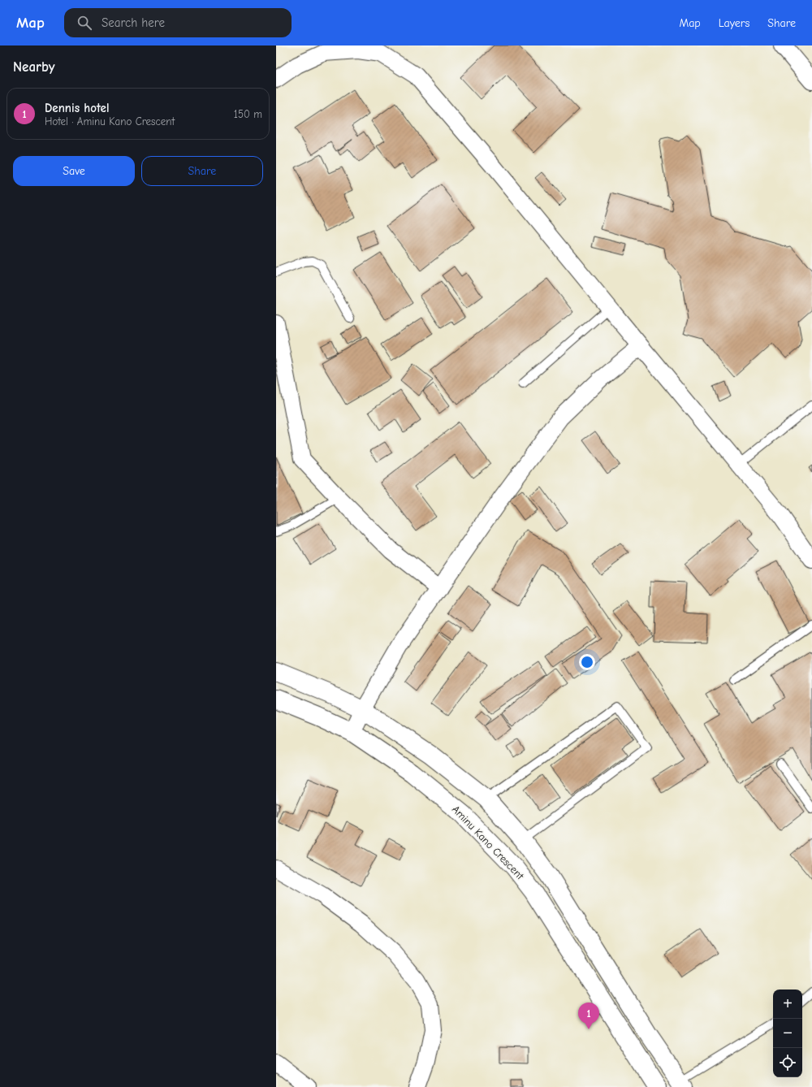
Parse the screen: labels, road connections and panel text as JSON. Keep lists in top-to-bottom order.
{
  "streets": {
    "main road": ["Aminu Kano Crescent"]
  },
  "page": {
    "header": "Map",
    "search": "Search here",
    "nav": ["Map", "Layers", "Share"],
    "heading": "Nearby",
    "list": [
      {
        "mark": "1",
        "name": "Dennis hotel",
        "note": "Hotel · Aminu Kano Crescent",
        "value": "150 m"
      }
    ],
    "buttons": ["Save", "Share"],
    "map_buttons": ["+", "−"],
    "pins": "1"
  }
}
